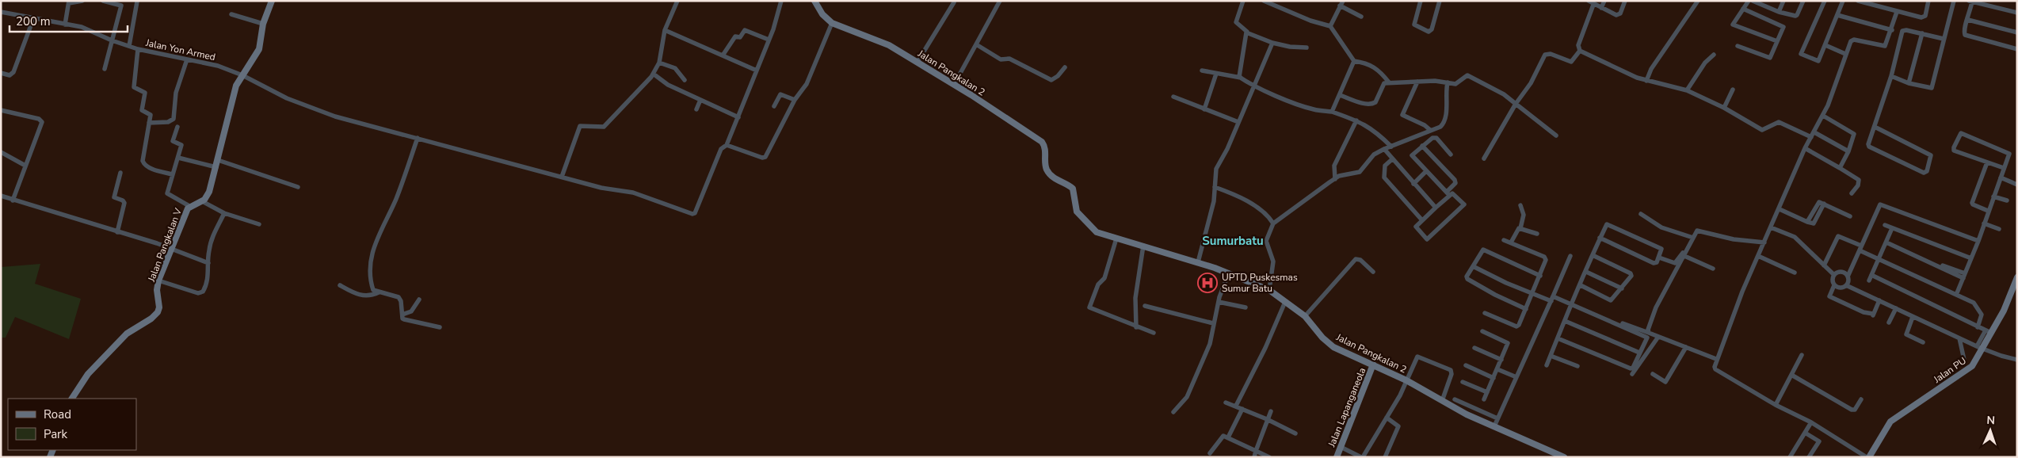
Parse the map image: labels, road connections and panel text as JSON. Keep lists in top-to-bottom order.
{
  "streets": {
    "street": [
      "Jalan Yon Armed",
      "Jalan Pangkalan 2",
      "Jalan Pangkalan V",
      "Jalan PU",
      "Jalan Lapanganeola"
    ]
  },
  "crossings": [
    ["Jalan Pangkalan 2", "Jalan Lapanganeola"]
  ],
  "districts": ["Sumurbatu"],
  "places": {
    "hospital": ["UPTD Puskesmas Sumur Batu"]
  },
  "legend": ["Road", "Park"],
  "scale_bar": "200 m",
  "north": "top"
}
